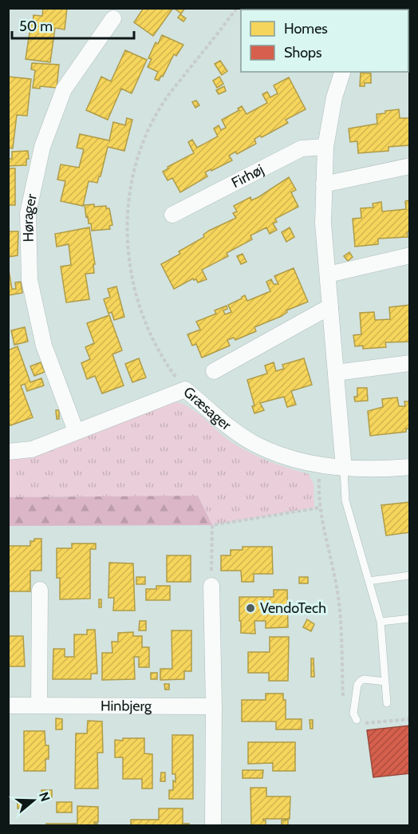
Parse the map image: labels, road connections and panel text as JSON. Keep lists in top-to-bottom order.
{
  "streets": {
    "street": [
      "Firhøj",
      "Hørager",
      "Græsager",
      "Hinbjerg"
    ]
  },
  "crossings": [
    ["Hørager", "Græsager"]
  ],
  "places": ["VendoTech"],
  "legend": ["Homes", "Shops"],
  "scale_bar": "50 m",
  "north": "right"
}
